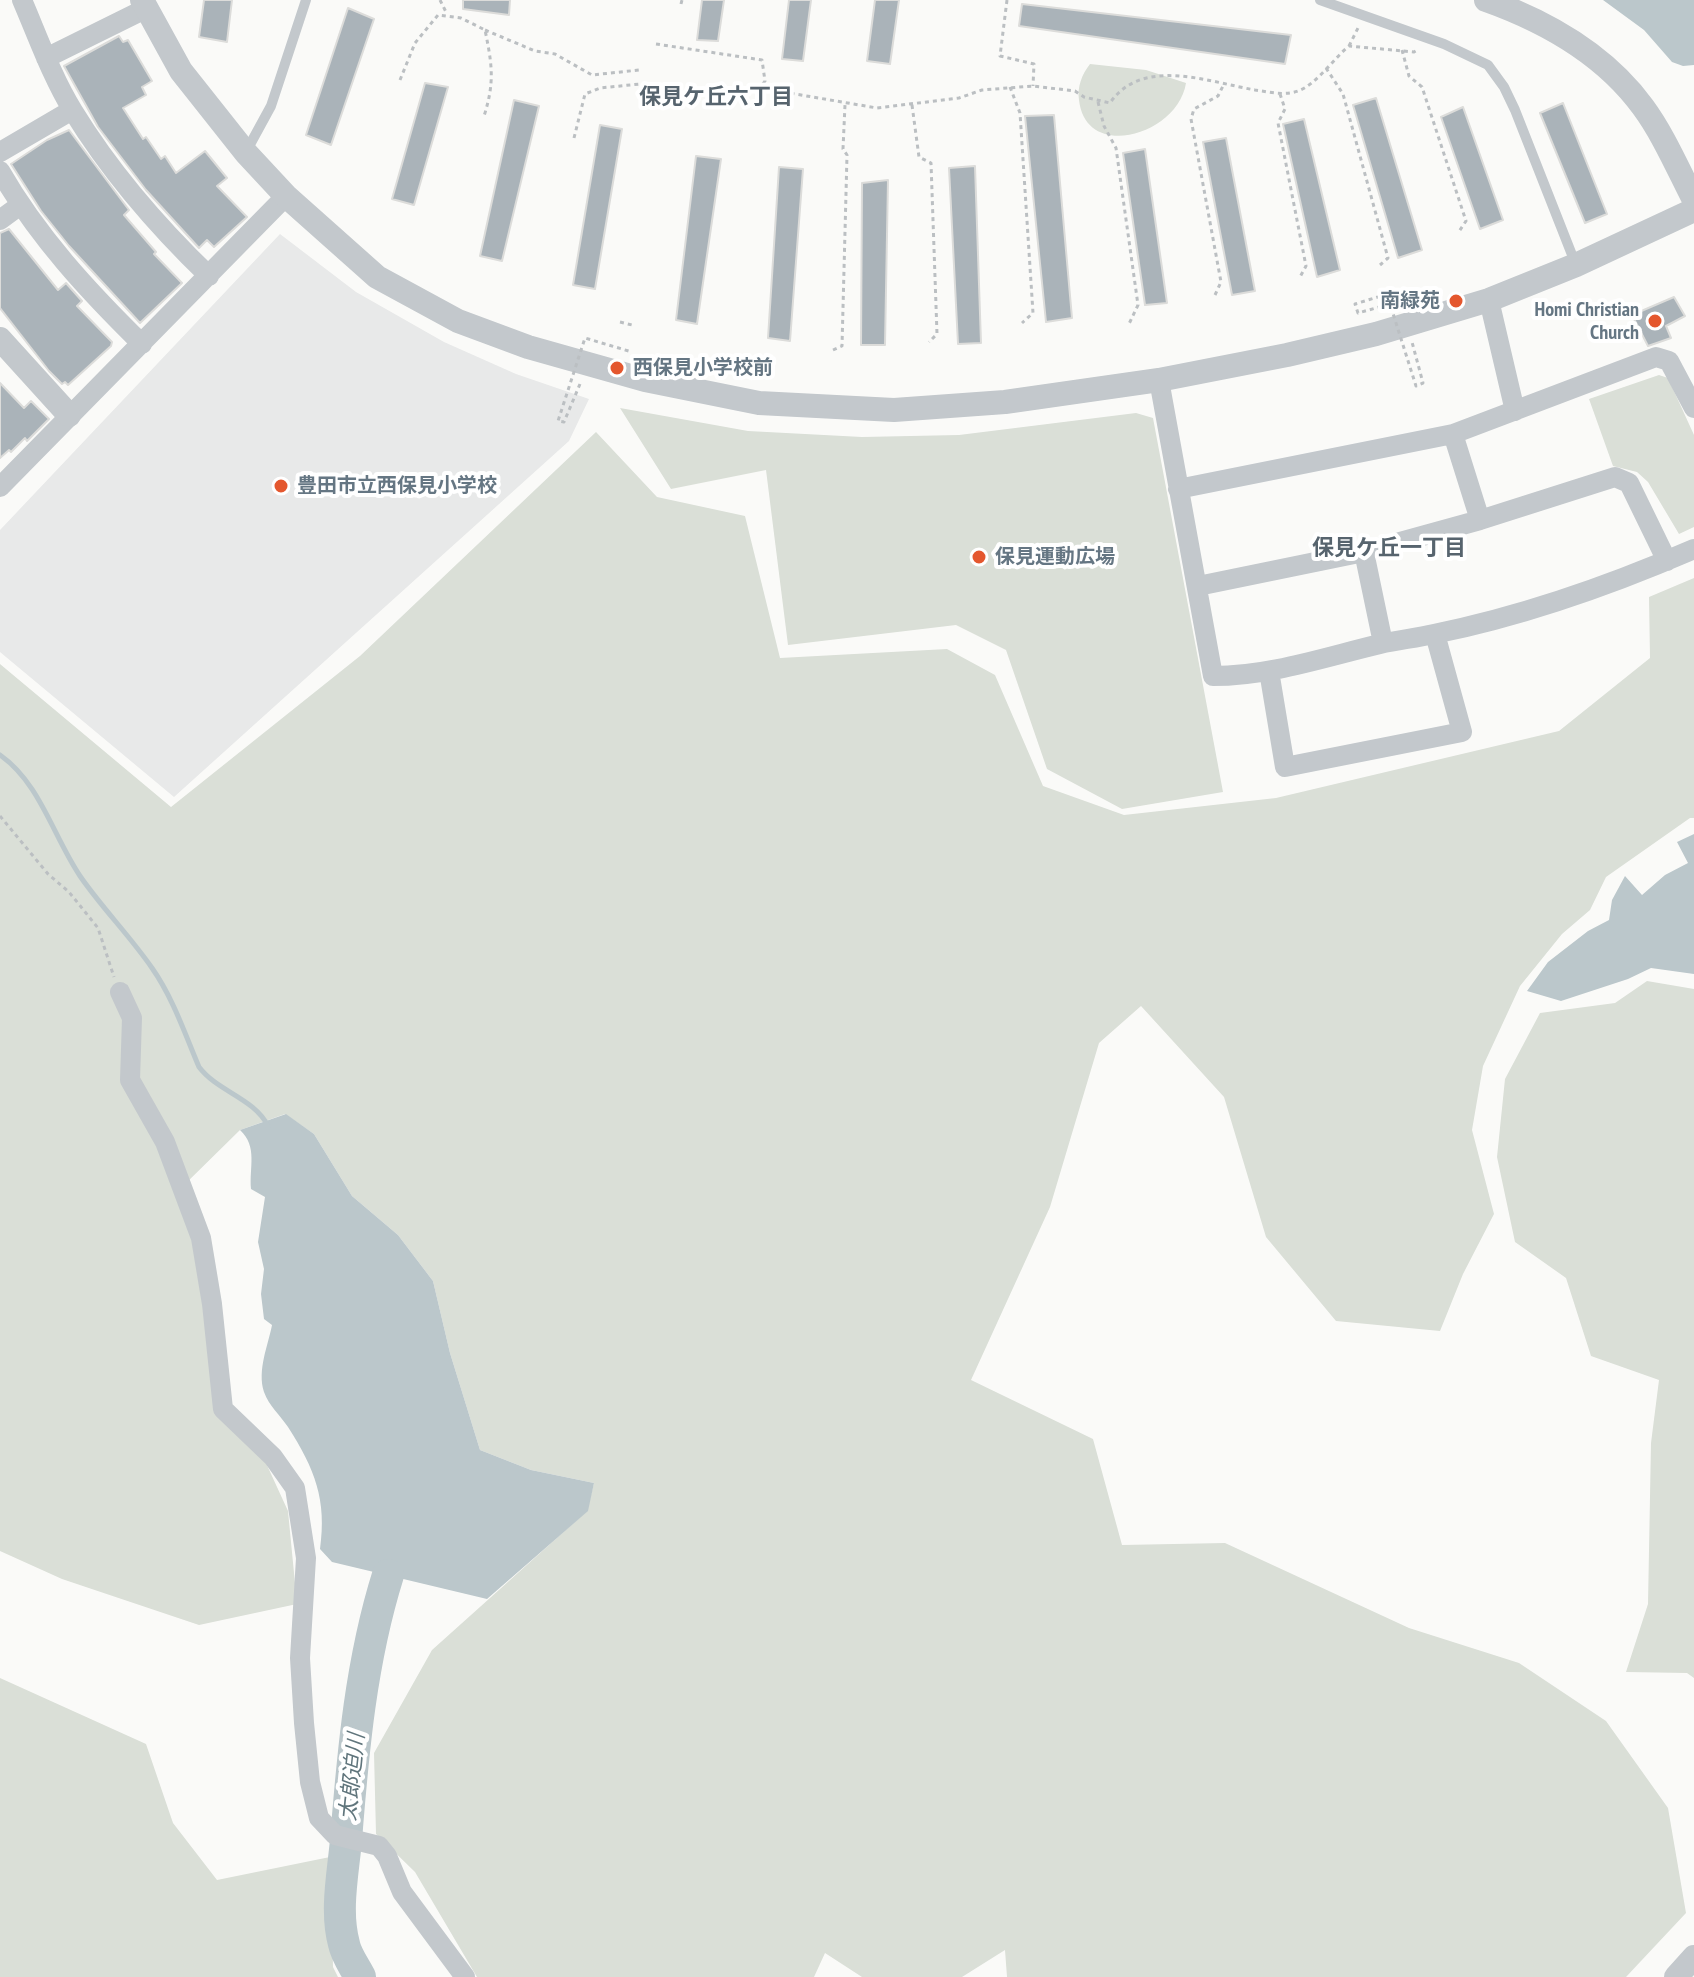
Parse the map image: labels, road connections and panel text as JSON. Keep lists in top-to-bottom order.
{
  "districts": ["保見ケ丘六丁目", "保見ケ丘一丁目"],
  "water": ["太郎迫川"],
  "places": [
    "南緑苑",
    "Homi Christian Church",
    "西保見小学校前",
    "豊田市立西保見小学校",
    "保見運動広場"
  ]
}
